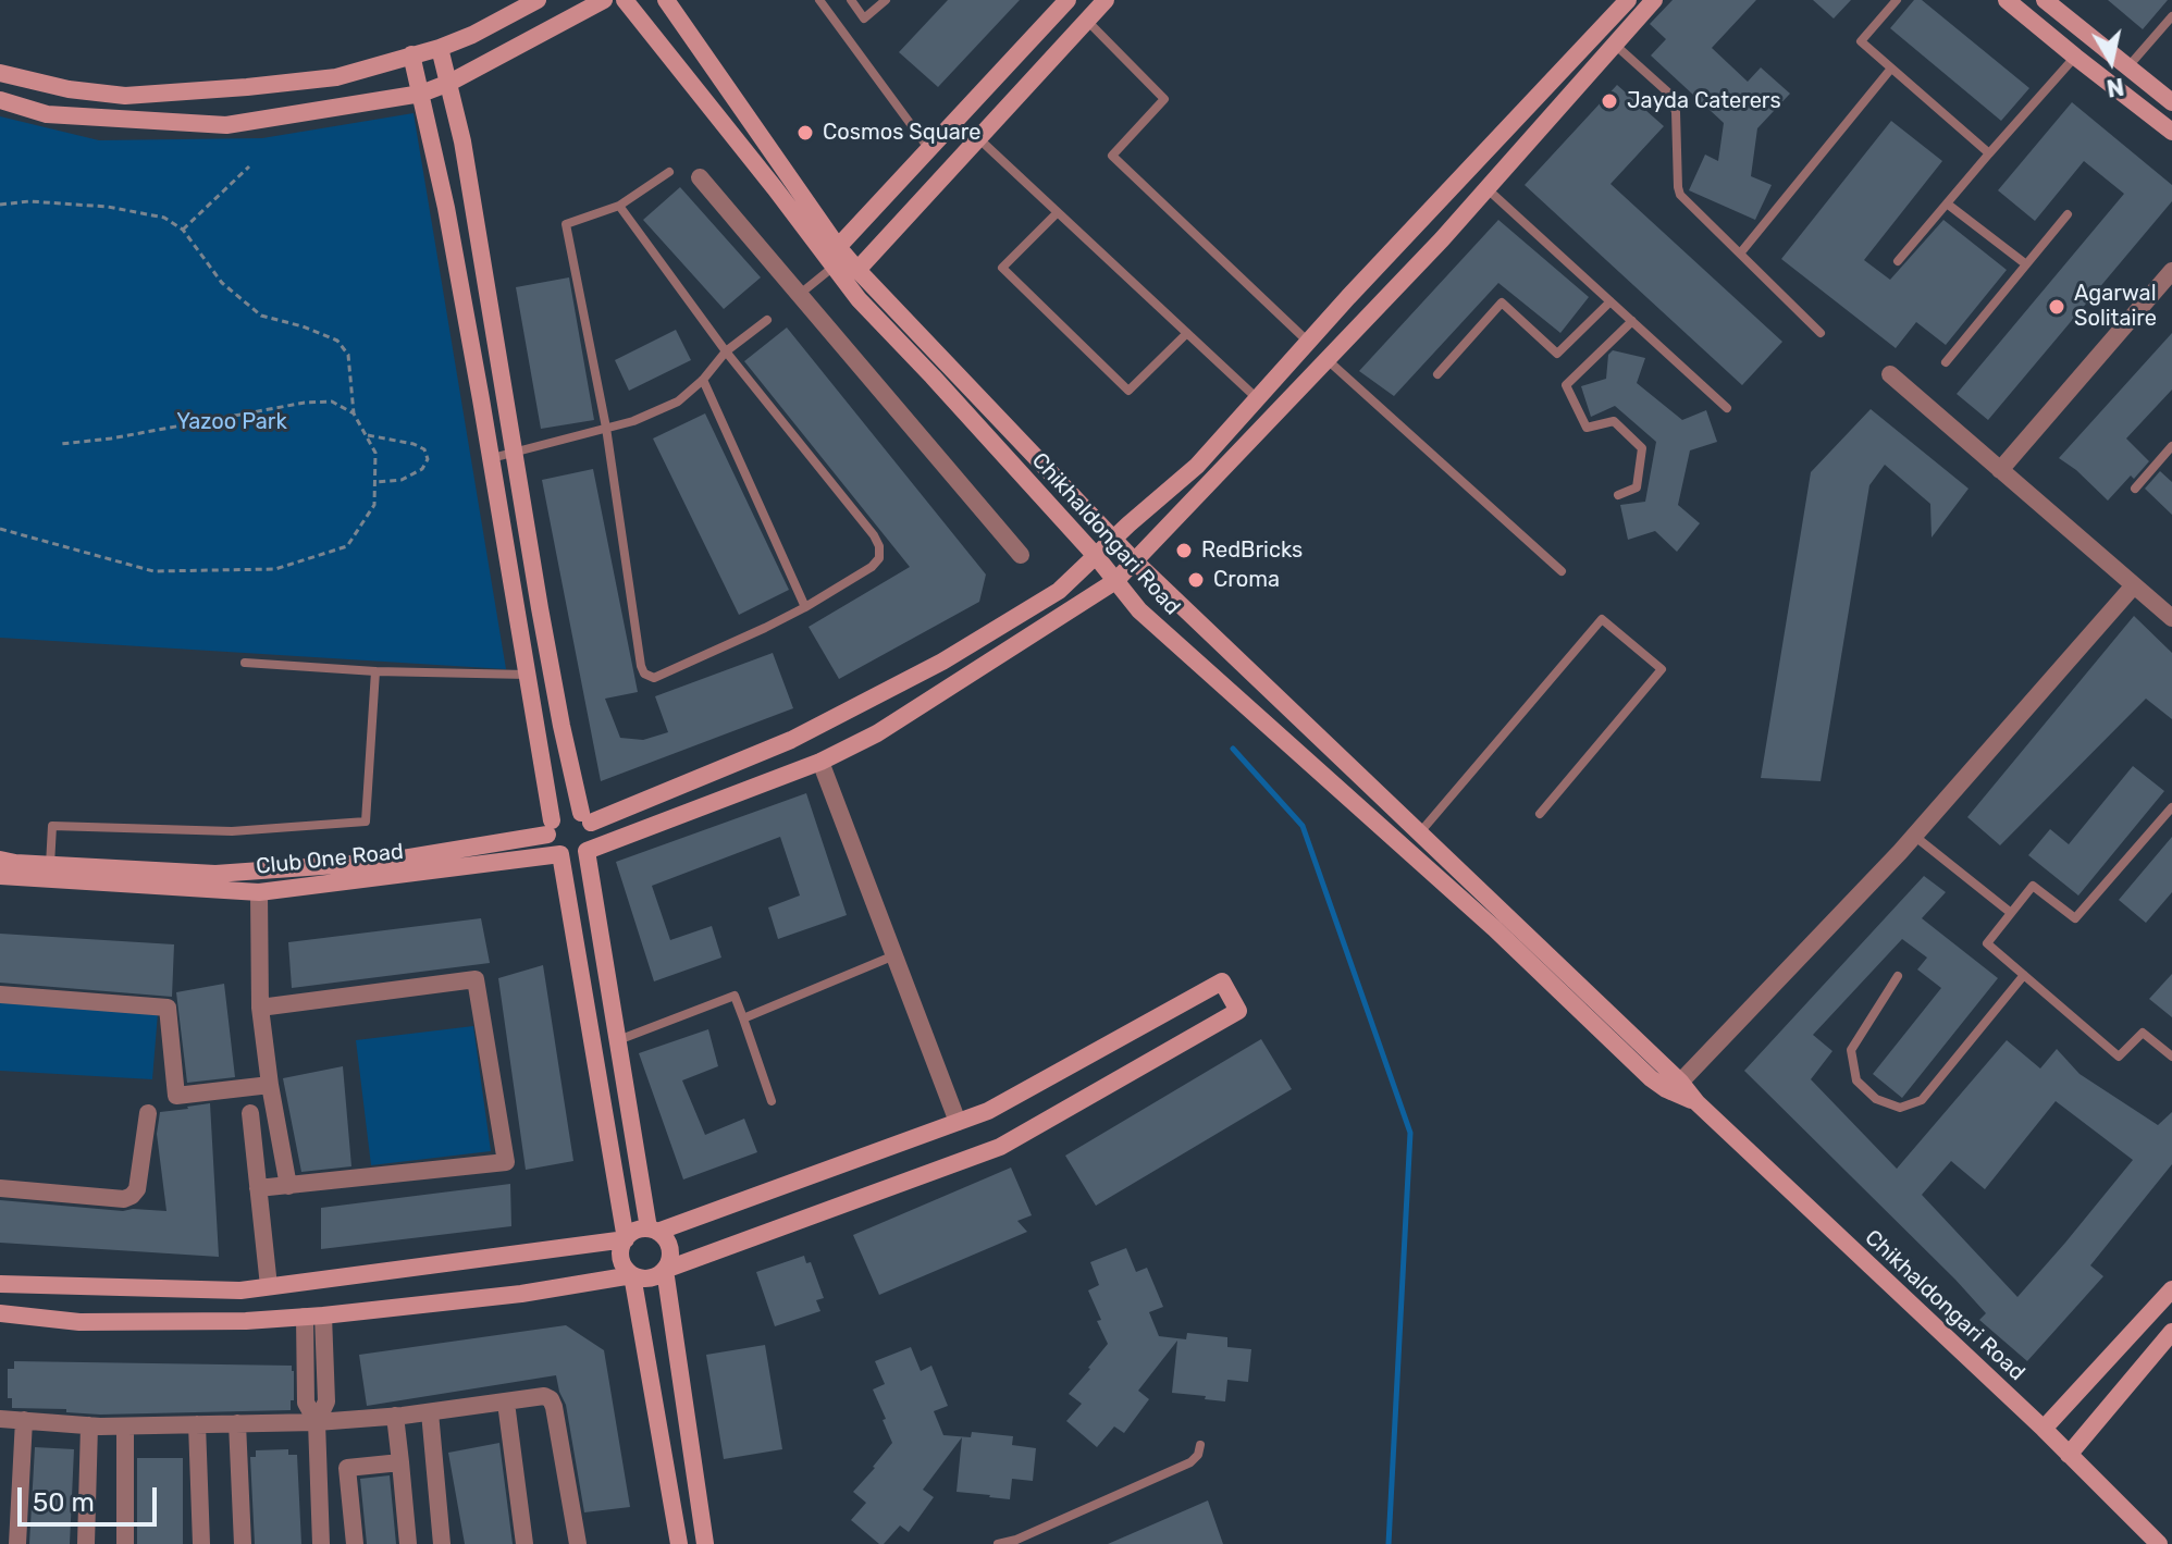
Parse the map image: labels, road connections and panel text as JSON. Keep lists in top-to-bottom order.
{
  "streets": {
    "street": ["Chikhaldongari Road", "Club One Road"]
  },
  "crossings": [
    ["Chikhaldongari Road", "Club One Road"]
  ],
  "parks": ["Yazoo Park"],
  "places": [
    "Jayda Caterers",
    "Cosmos Square",
    "Agarwal Solitaire",
    "RedBricks",
    "Croma"
  ],
  "scale_bar": "50 m",
  "north": "bottom"
}
